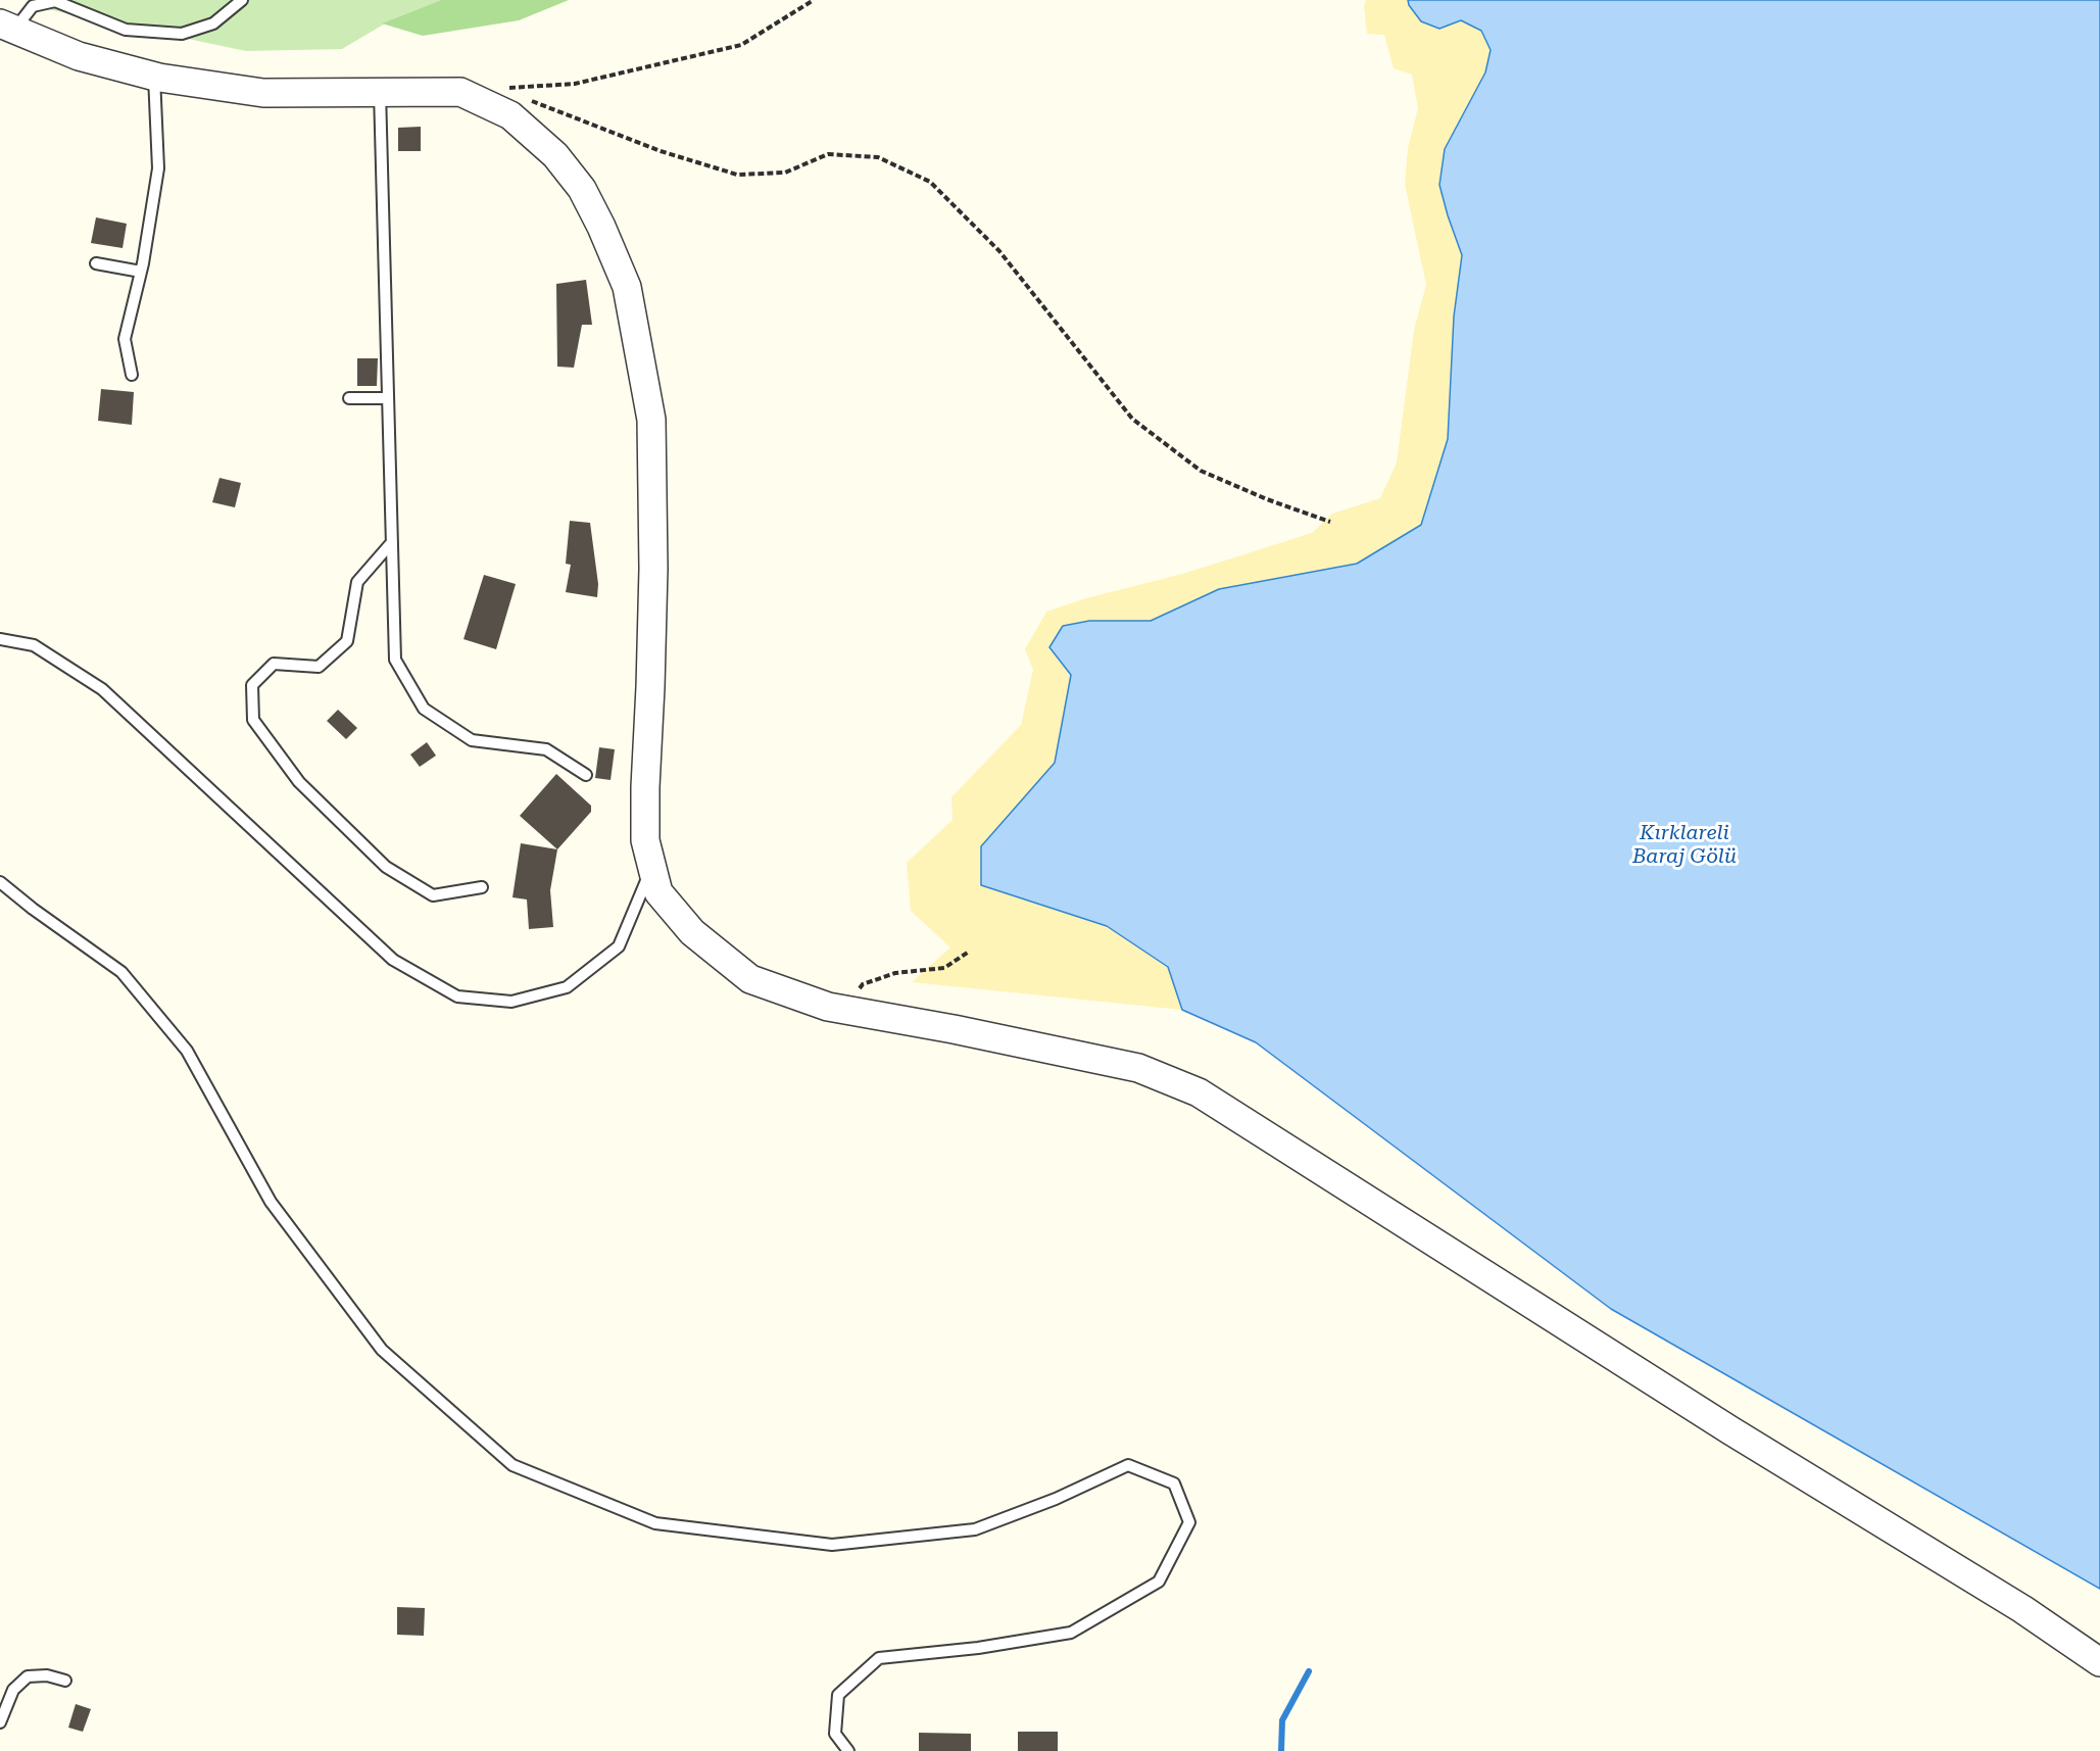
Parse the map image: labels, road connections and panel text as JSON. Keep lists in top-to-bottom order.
{
  "water": ["Kırklareli Baraj Gölü"]
}
